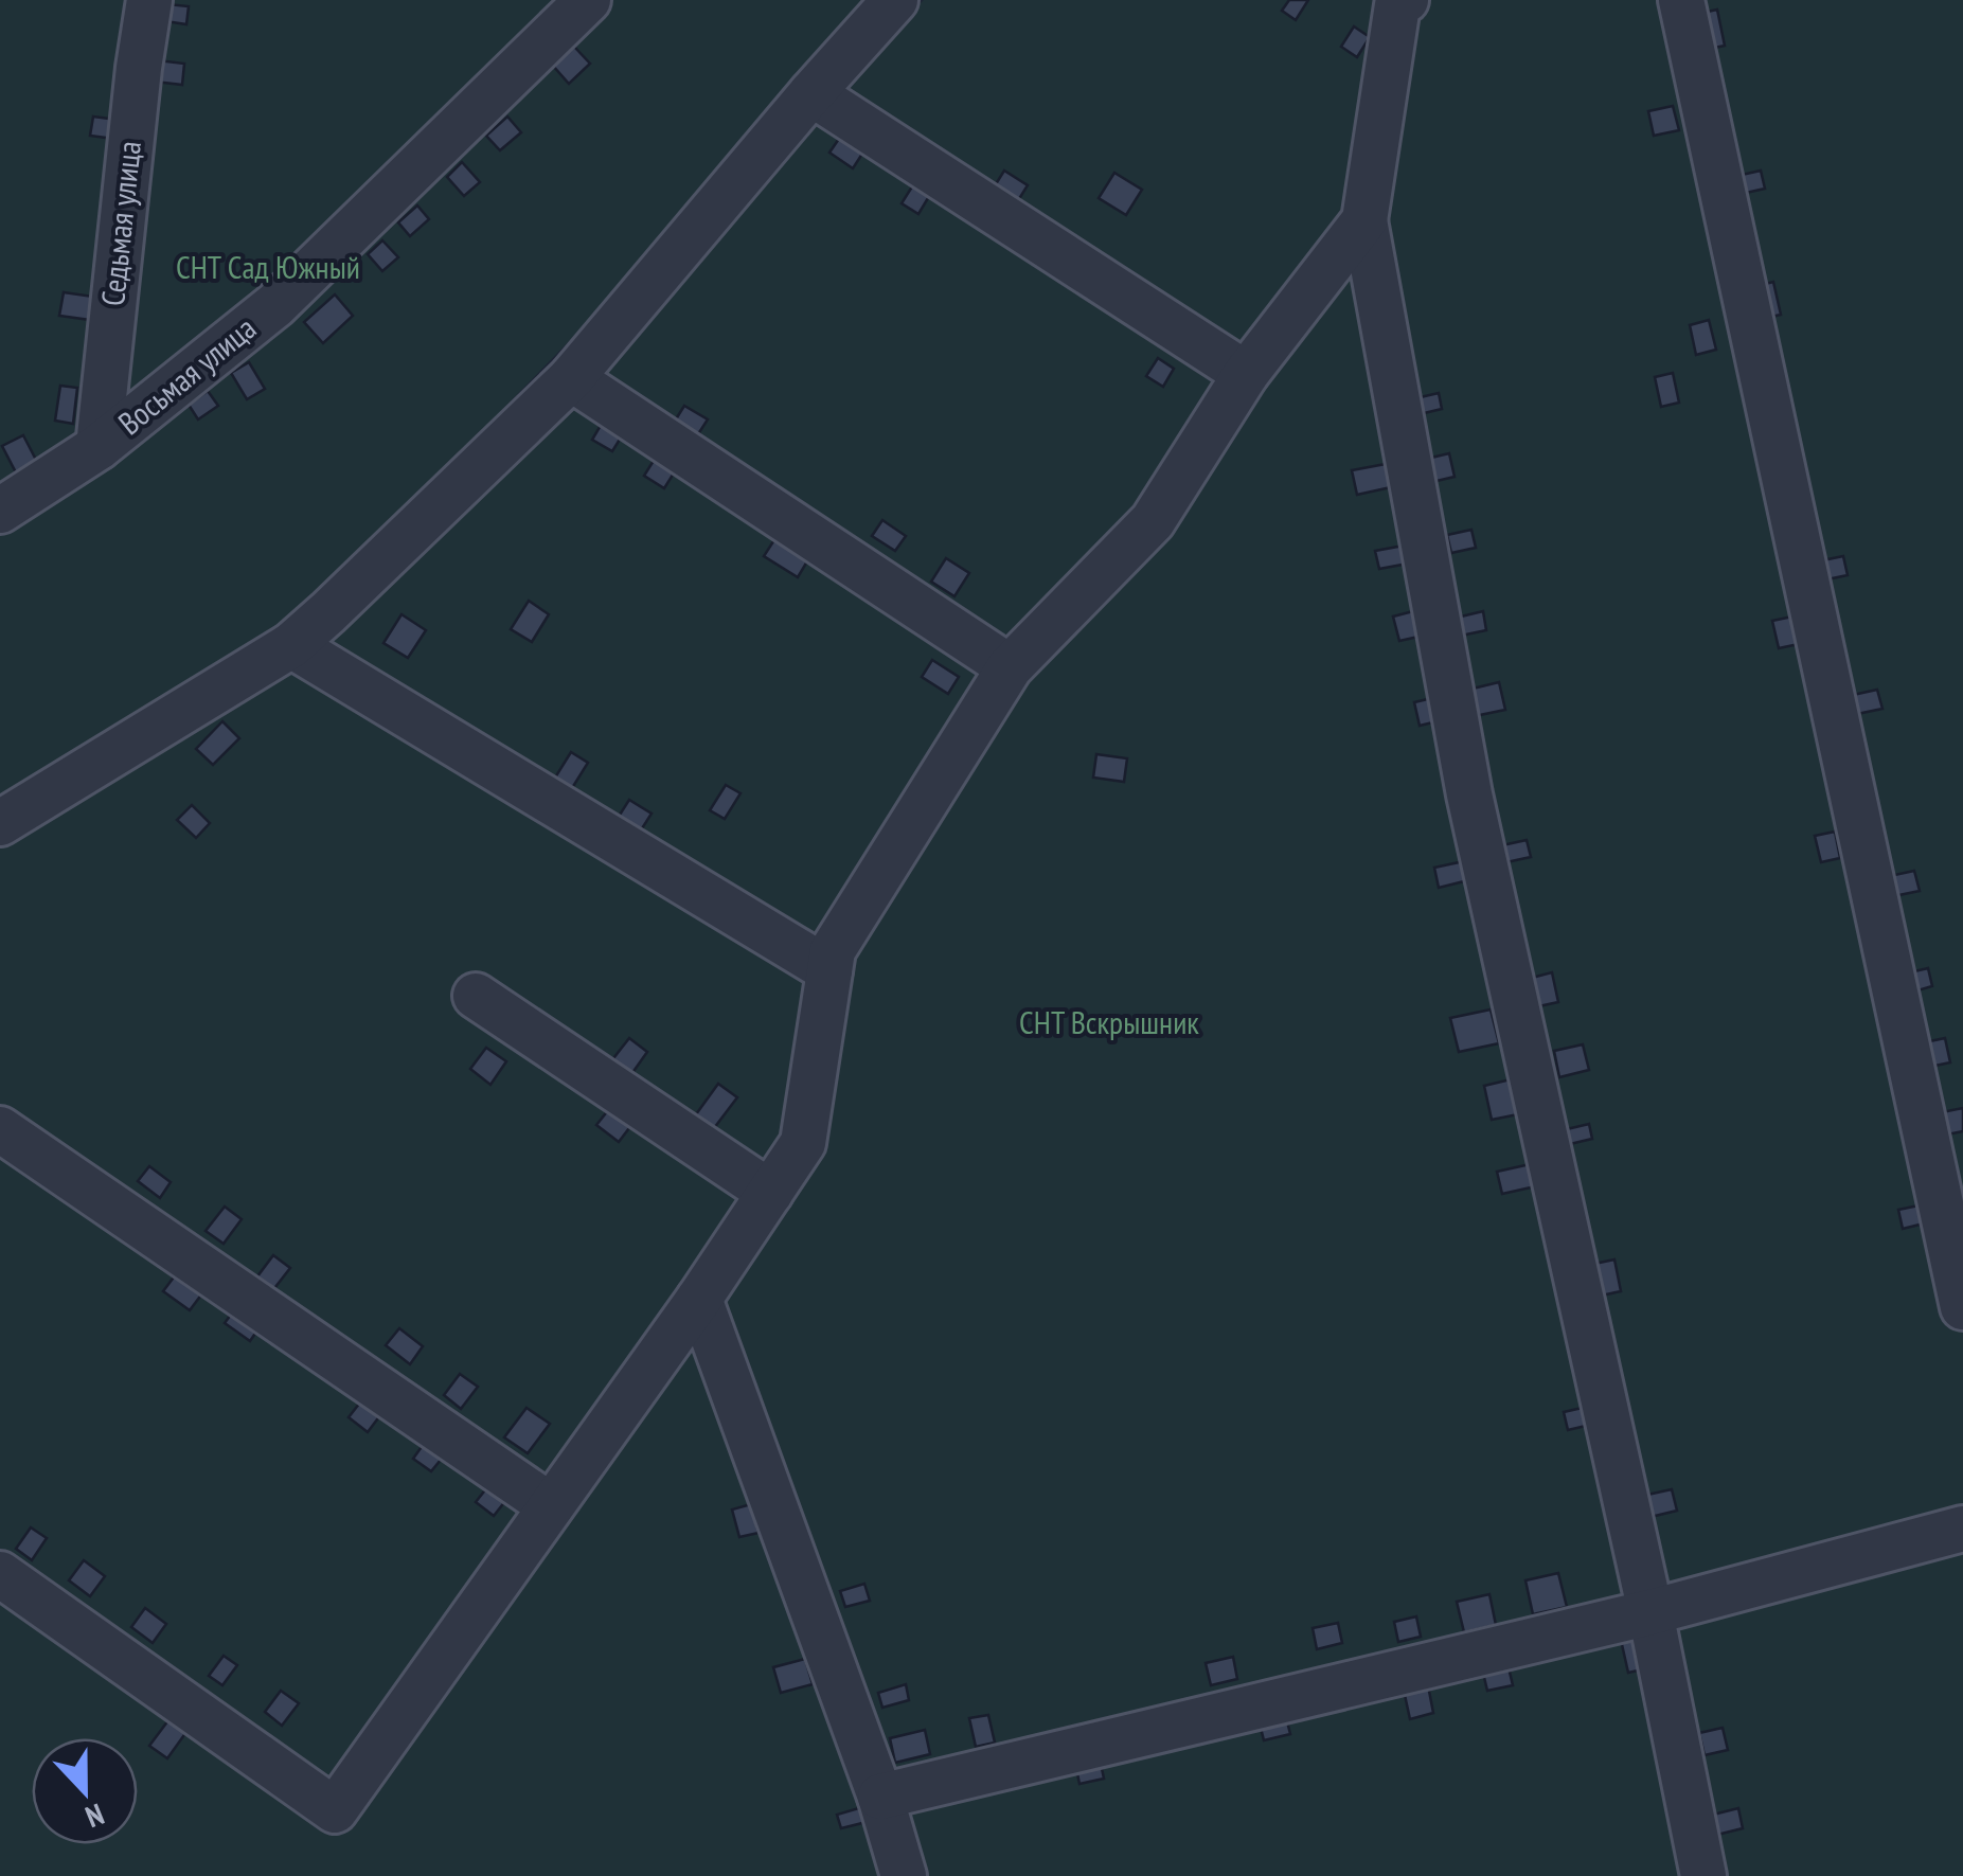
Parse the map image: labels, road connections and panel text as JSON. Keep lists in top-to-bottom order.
{
  "streets": {
    "street": ["Седьмая улица", "Восьмая улица"]
  },
  "crossings": [
    ["Седьмая улица", "Восьмая улица"]
  ],
  "parks": ["СНТ Сад Южный", "СНТ Вскрышник"],
  "north": "bottom"
}
